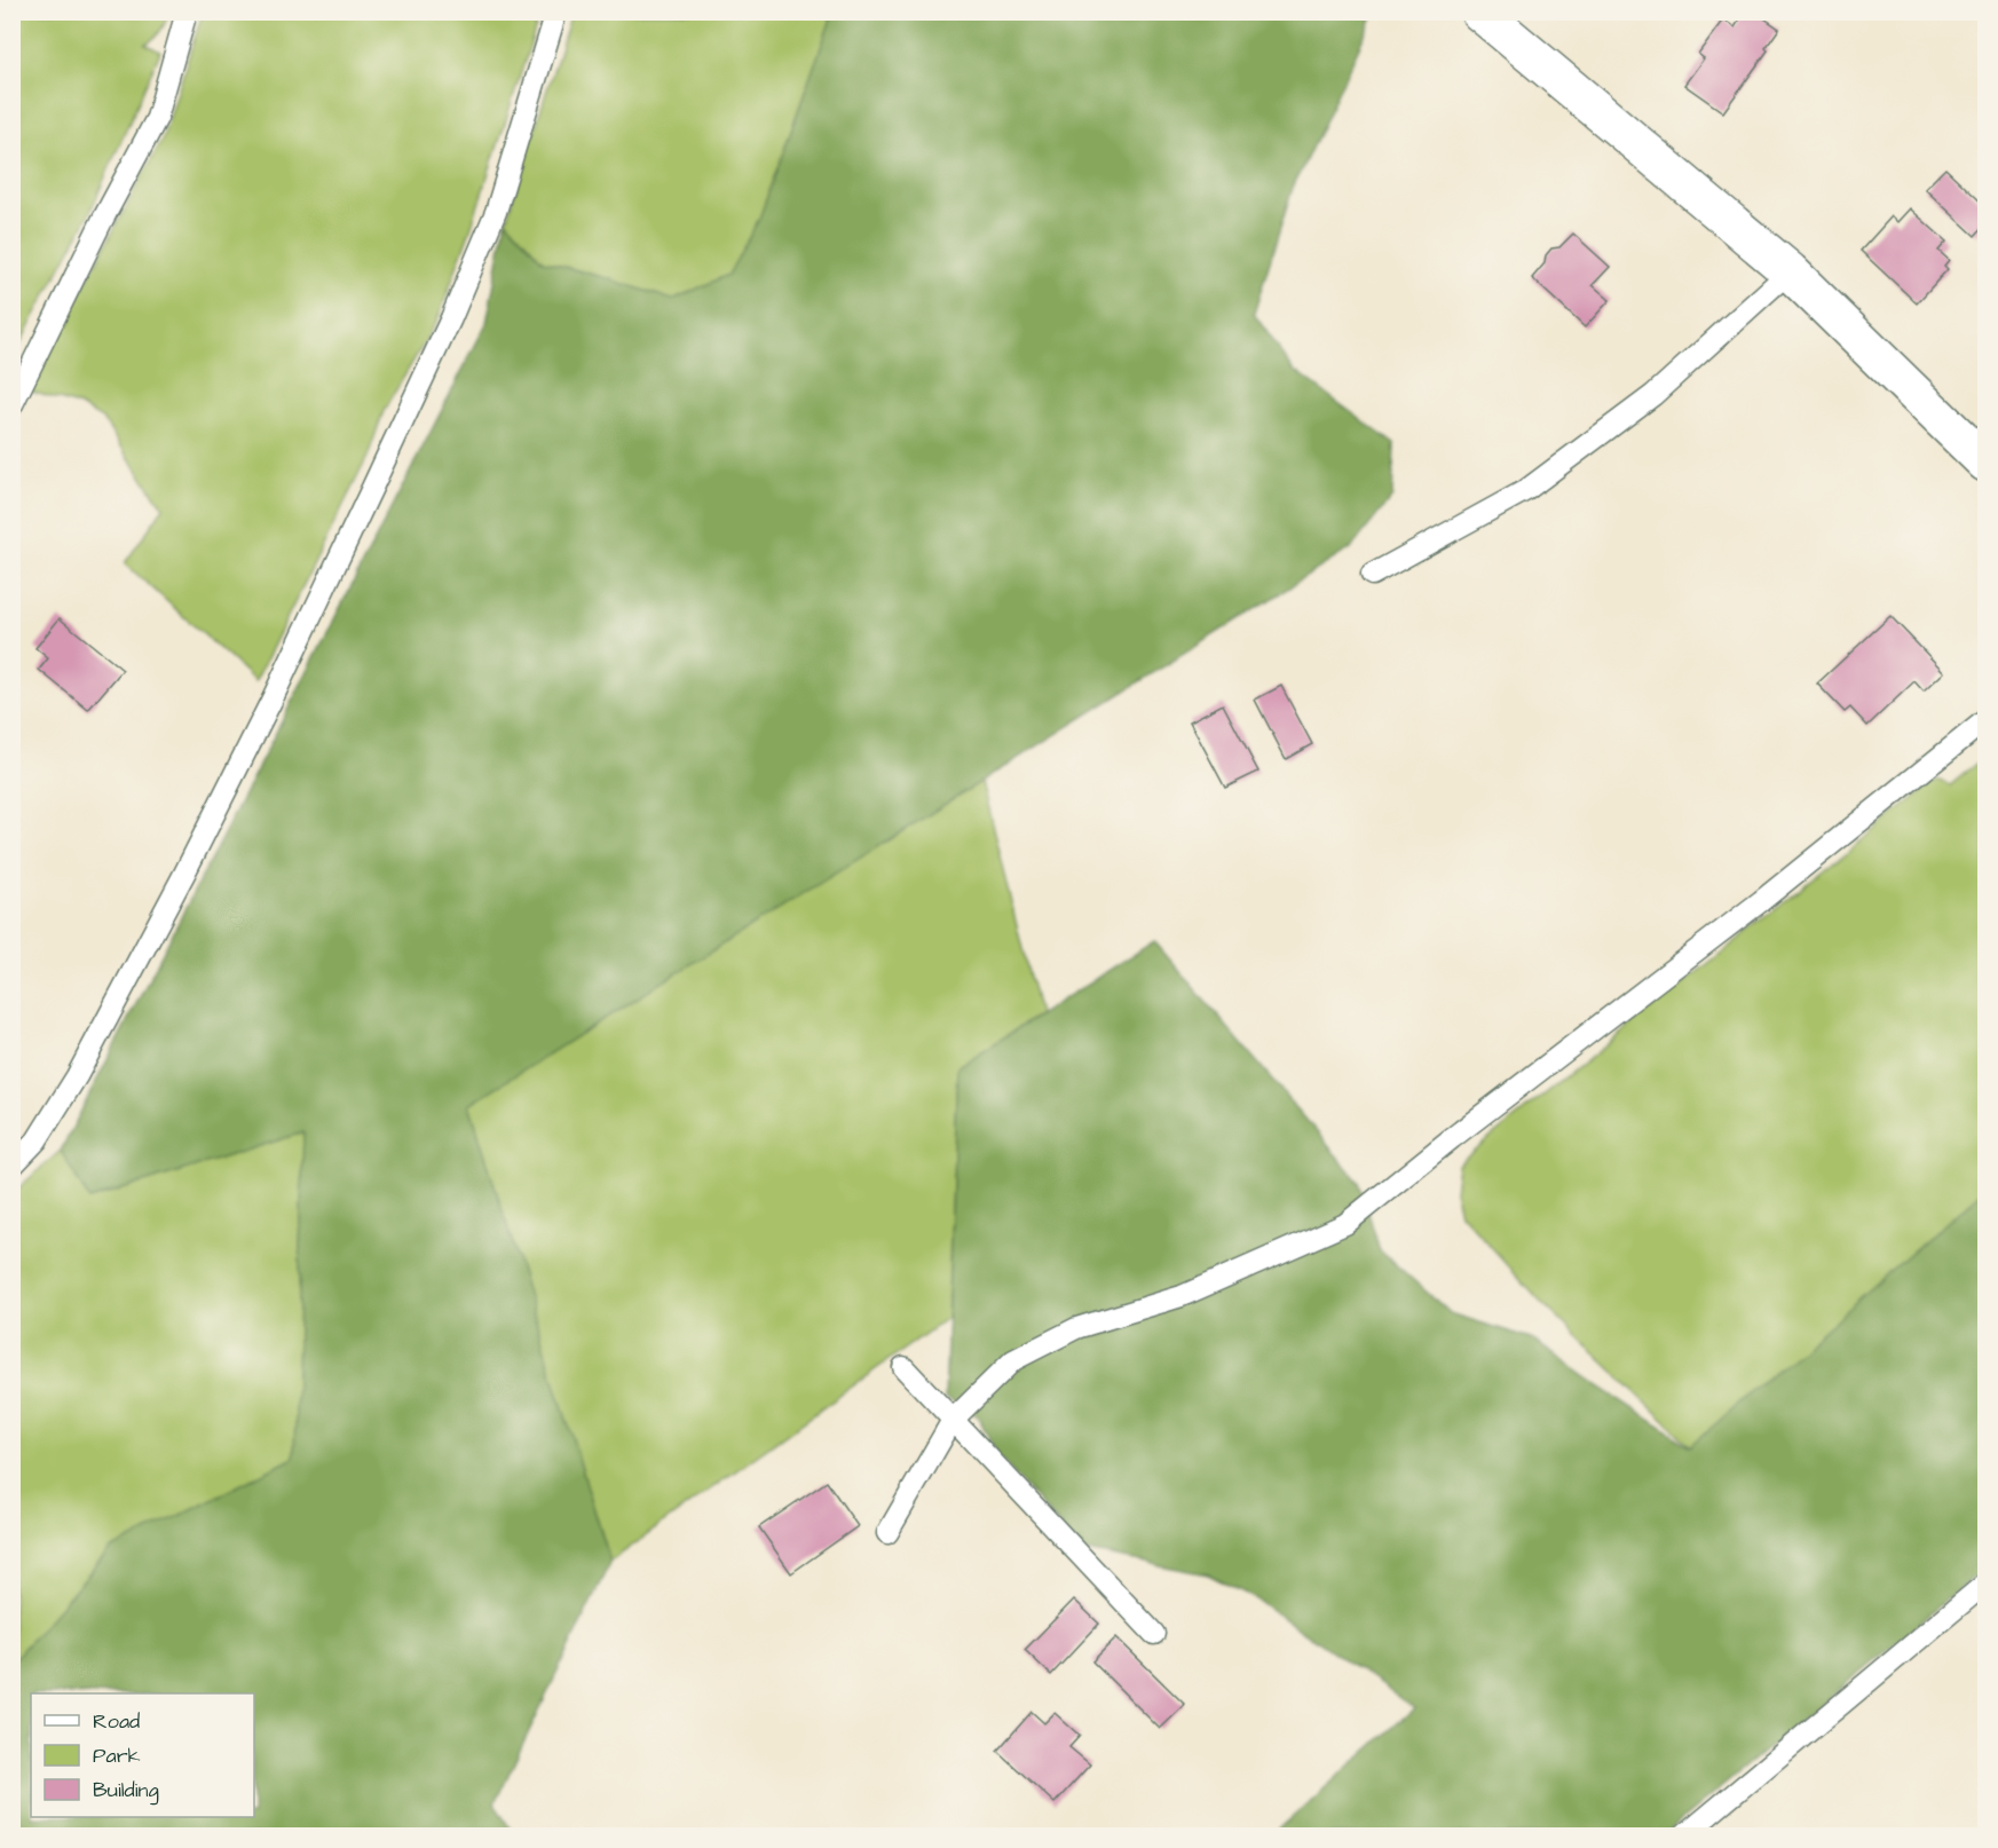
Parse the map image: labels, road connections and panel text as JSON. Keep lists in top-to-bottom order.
{
  "legend": ["Road", "Park", "Building"]
}
